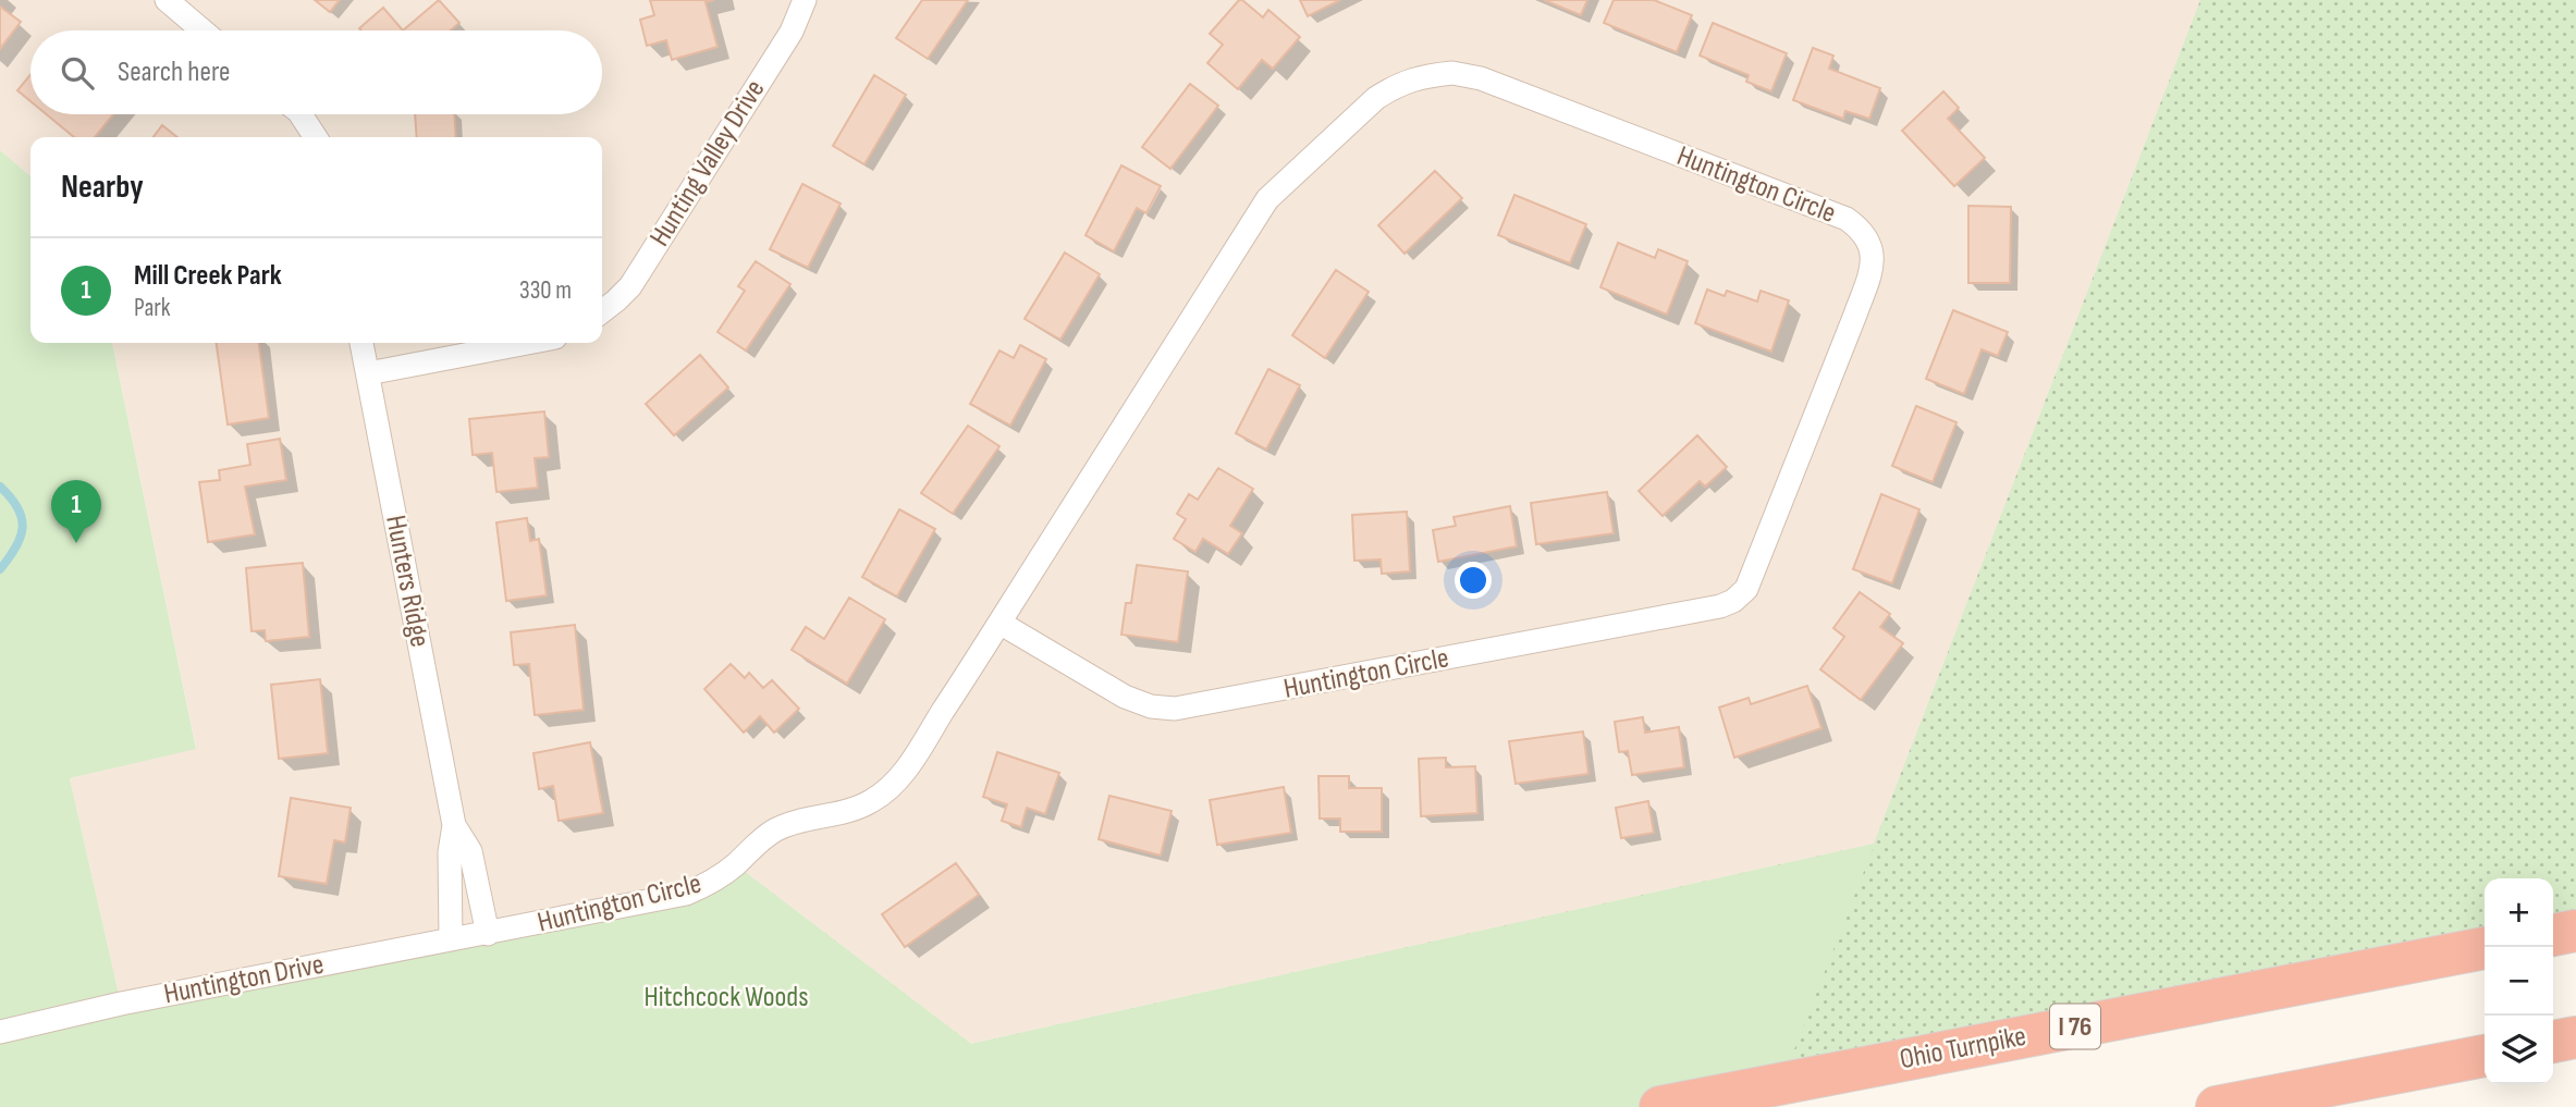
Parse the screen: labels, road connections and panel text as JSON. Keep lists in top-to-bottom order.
{
  "streets": {
    "highway": ["I 76", "Ohio Turnpike"],
    "street": [
      "Hunting Valley Drive",
      "Huntington Circle",
      "Hunters Ridge",
      "Huntington Drive"
    ]
  },
  "crossings": [
    ["Huntington Circle", "Hunters Ridge"],
    ["Huntington Circle", "Huntington Drive"],
    ["Hunters Ridge", "Huntington Drive"]
  ],
  "parks": ["Hitchcock Woods"],
  "page": {
    "search": "Search here",
    "heading": "Nearby",
    "list": [
      {
        "mark": "1",
        "name": "Mill Creek Park",
        "note": "Park",
        "value": "330 m"
      }
    ],
    "pins": "1",
    "map_buttons": ["+", "−"]
  }
}
